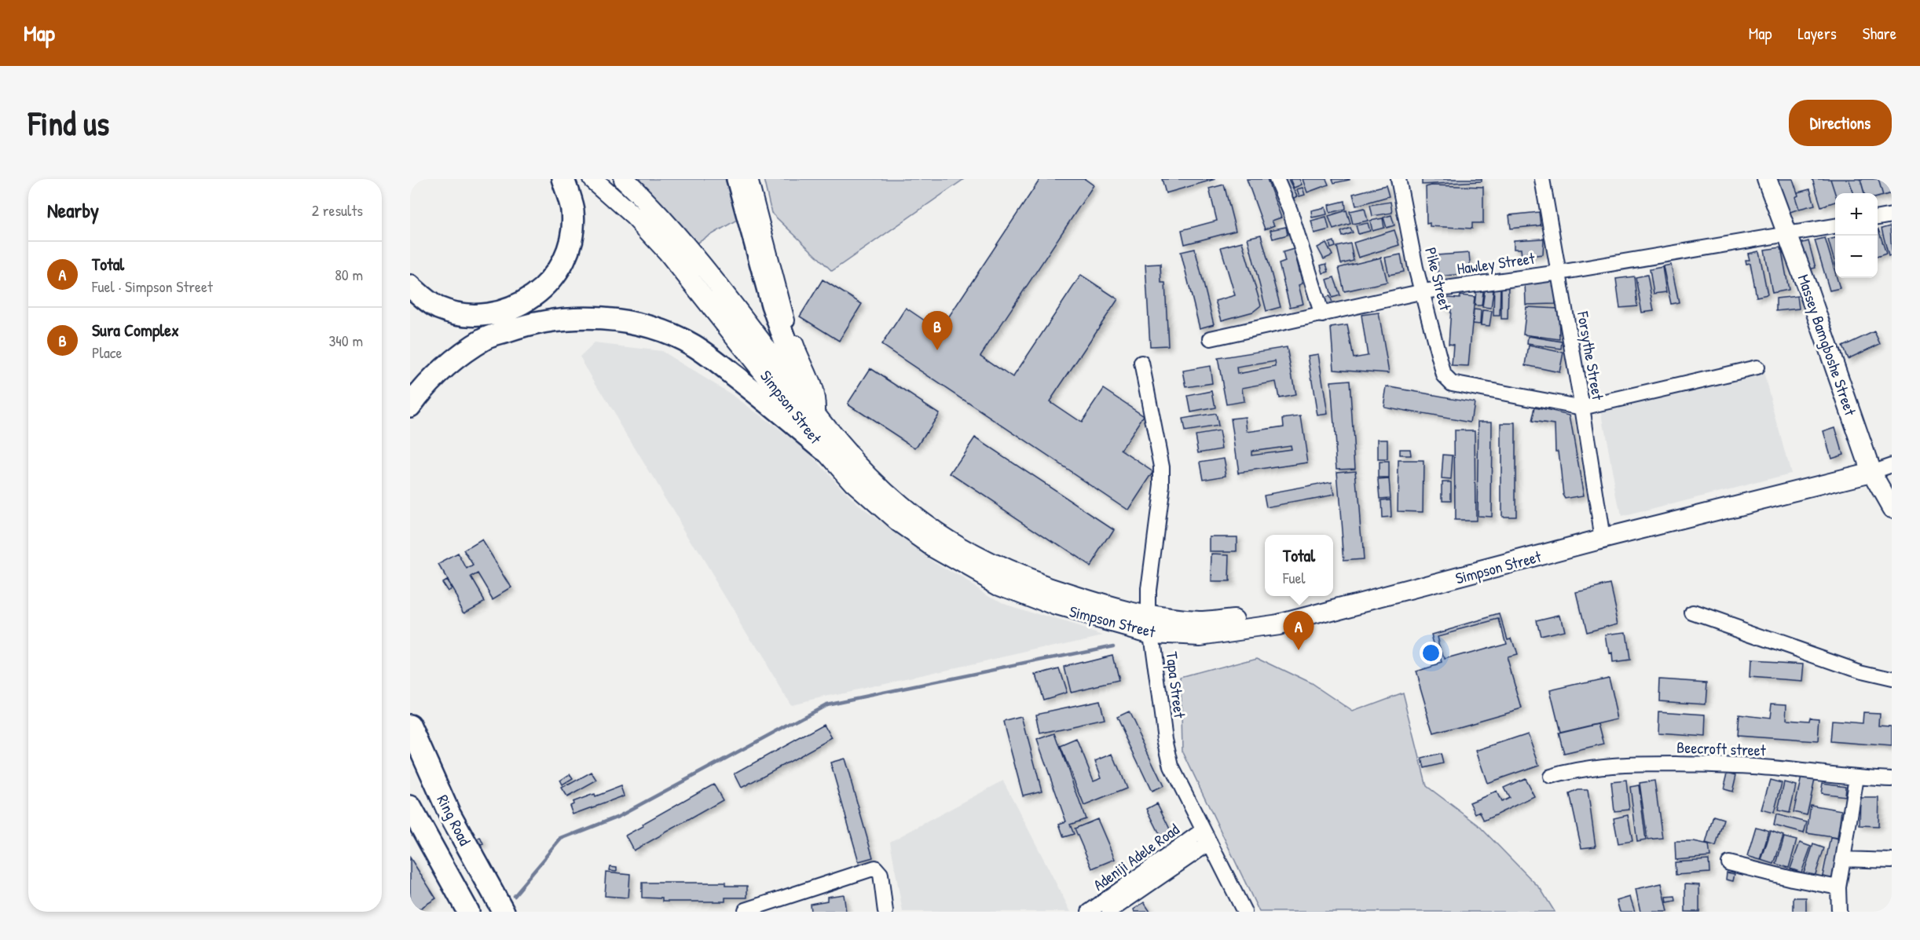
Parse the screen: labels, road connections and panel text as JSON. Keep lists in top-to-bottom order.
{
  "streets": {
    "highway": ["Ring Road"],
    "main road": ["Massey Bamgboshe Street", "Simpson Street"],
    "street": [
      "Hawley Street",
      "Pike Street",
      "Forsythe Street",
      "Tapa Street",
      "Beecroft street",
      "Adeniji Adele Road"
    ]
  },
  "crossings": [
    ["Hawley Street", "Pike Street"],
    ["Hawley Street", "Massey Bamgboshe Street"],
    ["Hawley Street", "Forsythe Street"],
    ["Pike Street", "Forsythe Street"],
    ["Massey Bamgboshe Street", "Simpson Street"],
    ["Forsythe Street", "Simpson Street"],
    ["Simpson Street", "Tapa Street"],
    ["Tapa Street", "Adeniji Adele Road"]
  ],
  "page": {
    "header": "Map",
    "nav": ["Map", "Layers", "Share"],
    "buttons": "Directions",
    "title": "Find us",
    "heading": ["Nearby", "2 results"],
    "map_buttons": ["+", "−"],
    "list": [
      {
        "mark": "A",
        "name": "Total",
        "note": "Fuel · Simpson Street",
        "value": "80 m"
      },
      {
        "mark": "B",
        "name": "Sura Complex",
        "note": "Place",
        "value": "340 m"
      }
    ],
    "pins": ["B", "A"],
    "popup": ["Total", "Fuel"]
  }
}
